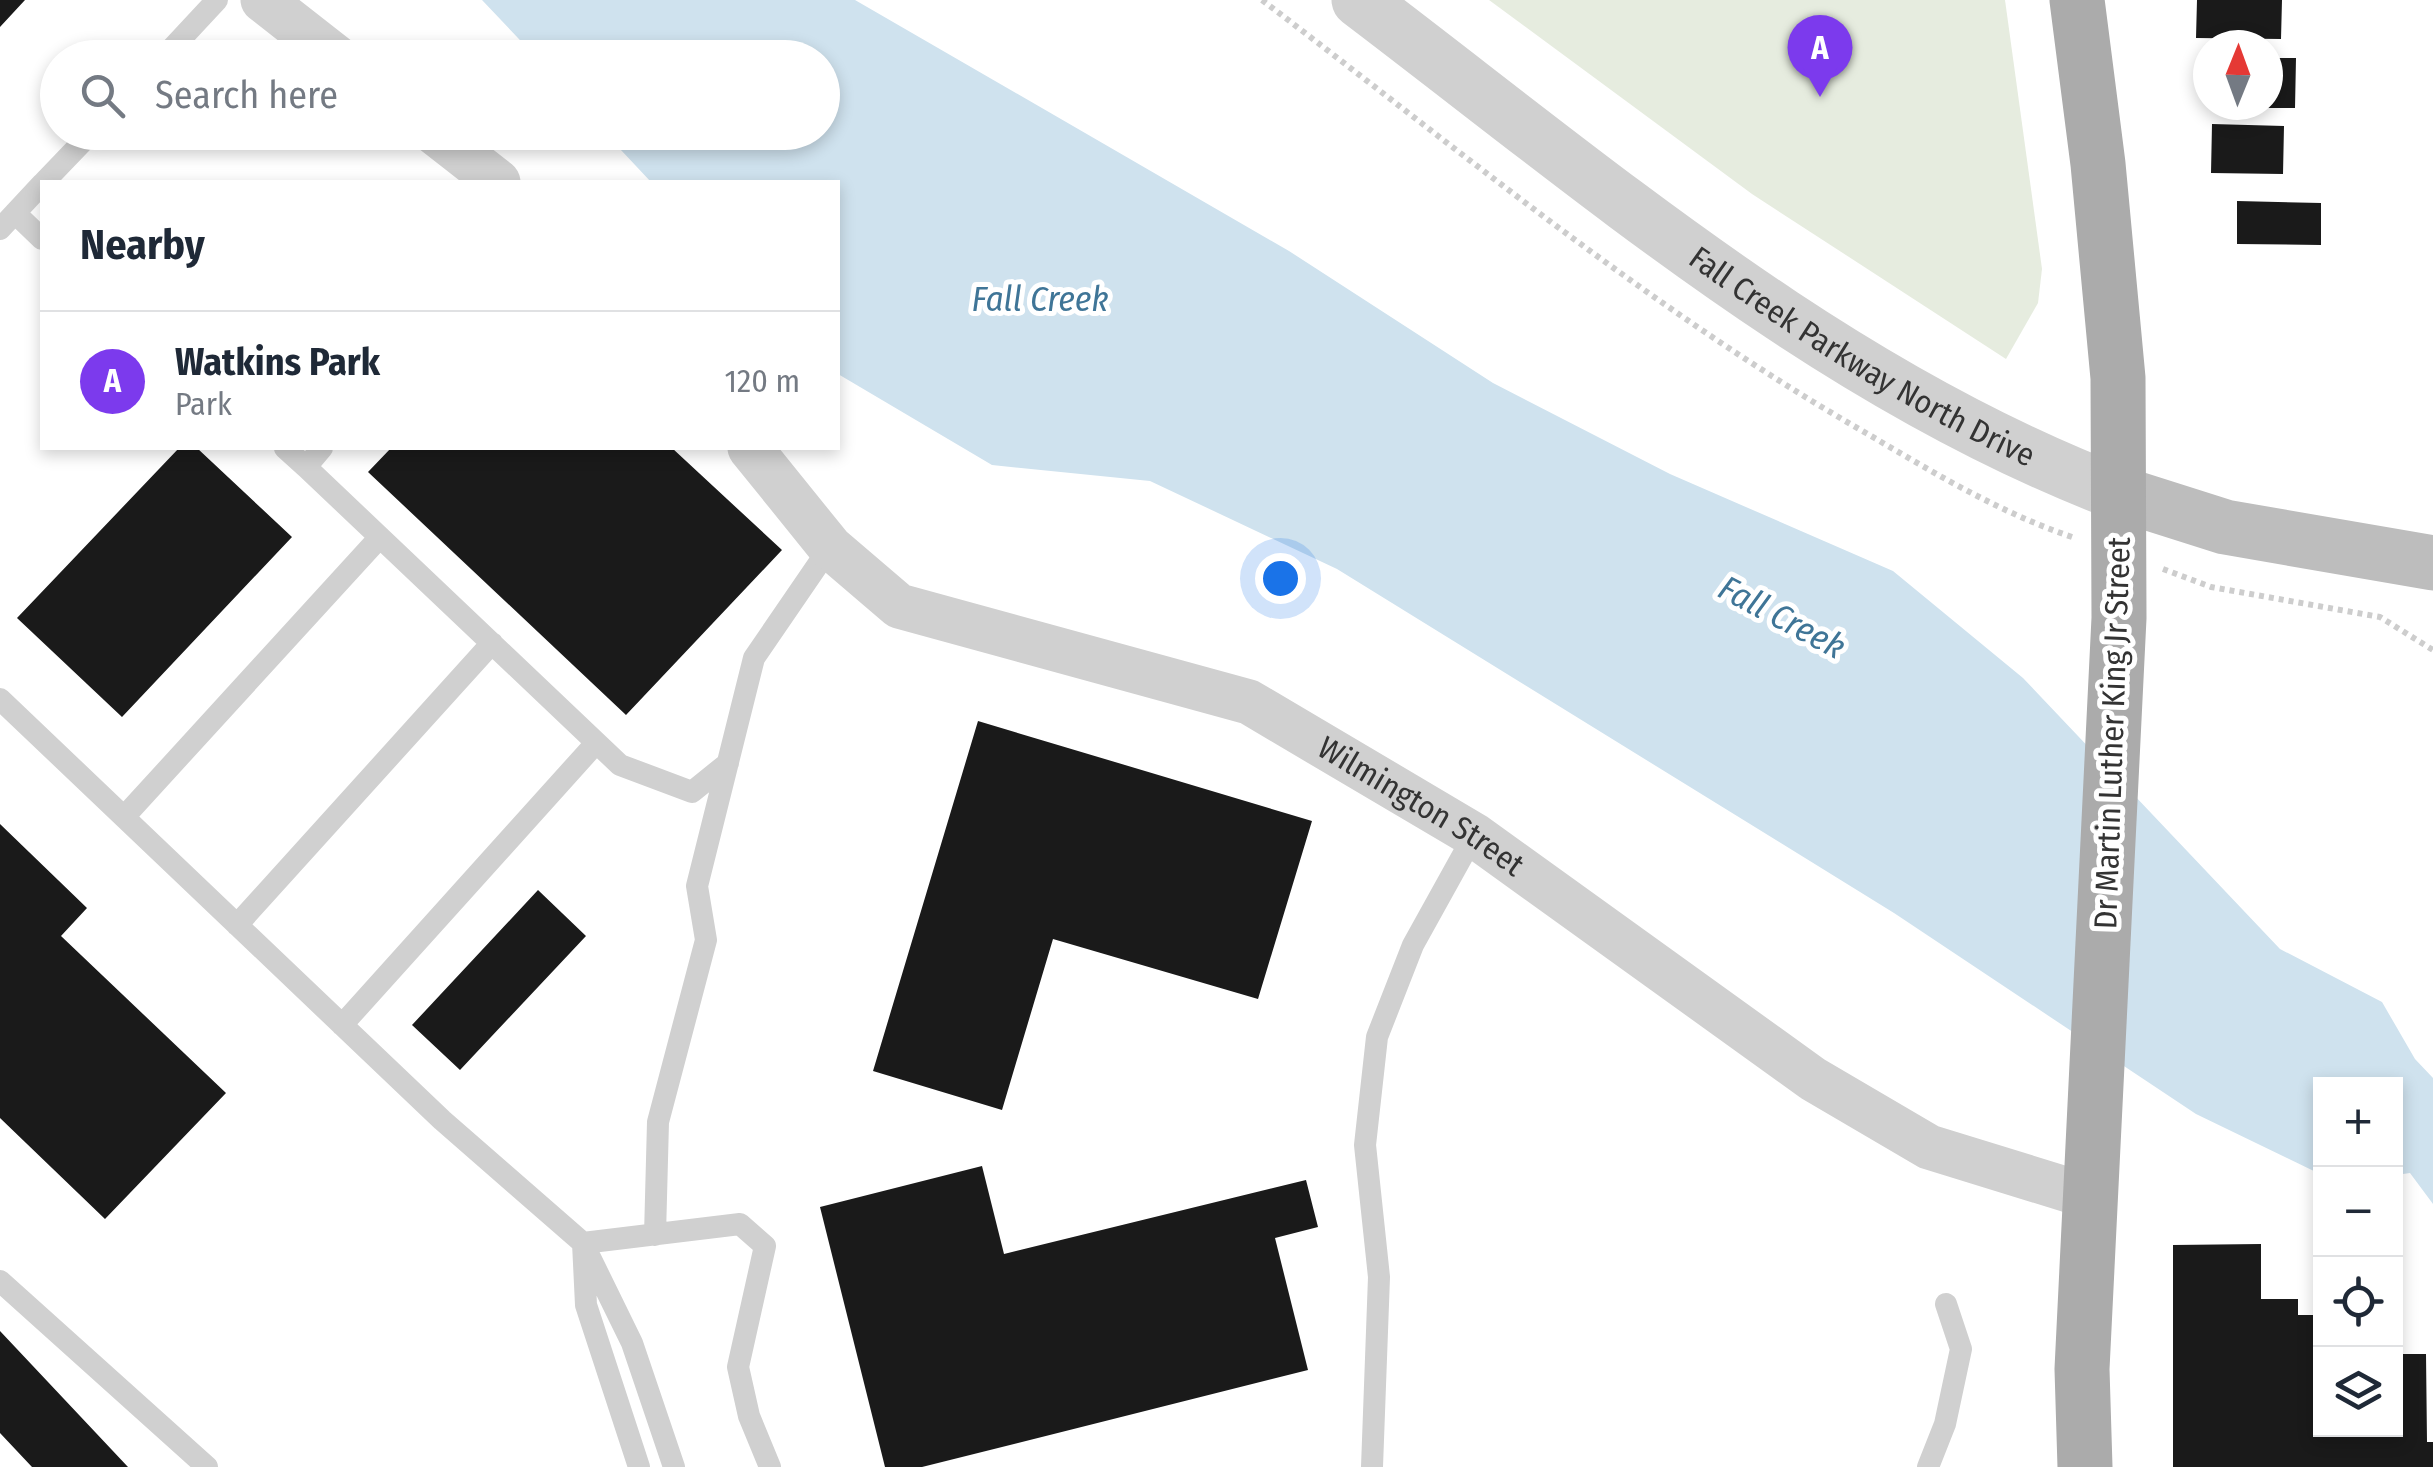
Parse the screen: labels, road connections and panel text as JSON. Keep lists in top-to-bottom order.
{
  "streets": {
    "main road": ["Fall Creek Parkway North Drive", "Dr Martin Luther King Jr Street"],
    "street": ["Wilmington Street"]
  },
  "crossings": [
    ["Fall Creek Parkway North Drive", "Dr Martin Luther King Jr Street"],
    ["Dr Martin Luther King Jr Street", "Wilmington Street"]
  ],
  "water": ["Fall Creek"],
  "north": "top",
  "page": {
    "pins": "A",
    "search": "Search here",
    "heading": "Nearby",
    "list": [
      {
        "mark": "A",
        "name": "Watkins Park",
        "note": "Park",
        "value": "120 m"
      }
    ],
    "map_buttons": ["+", "−"]
  }
}
